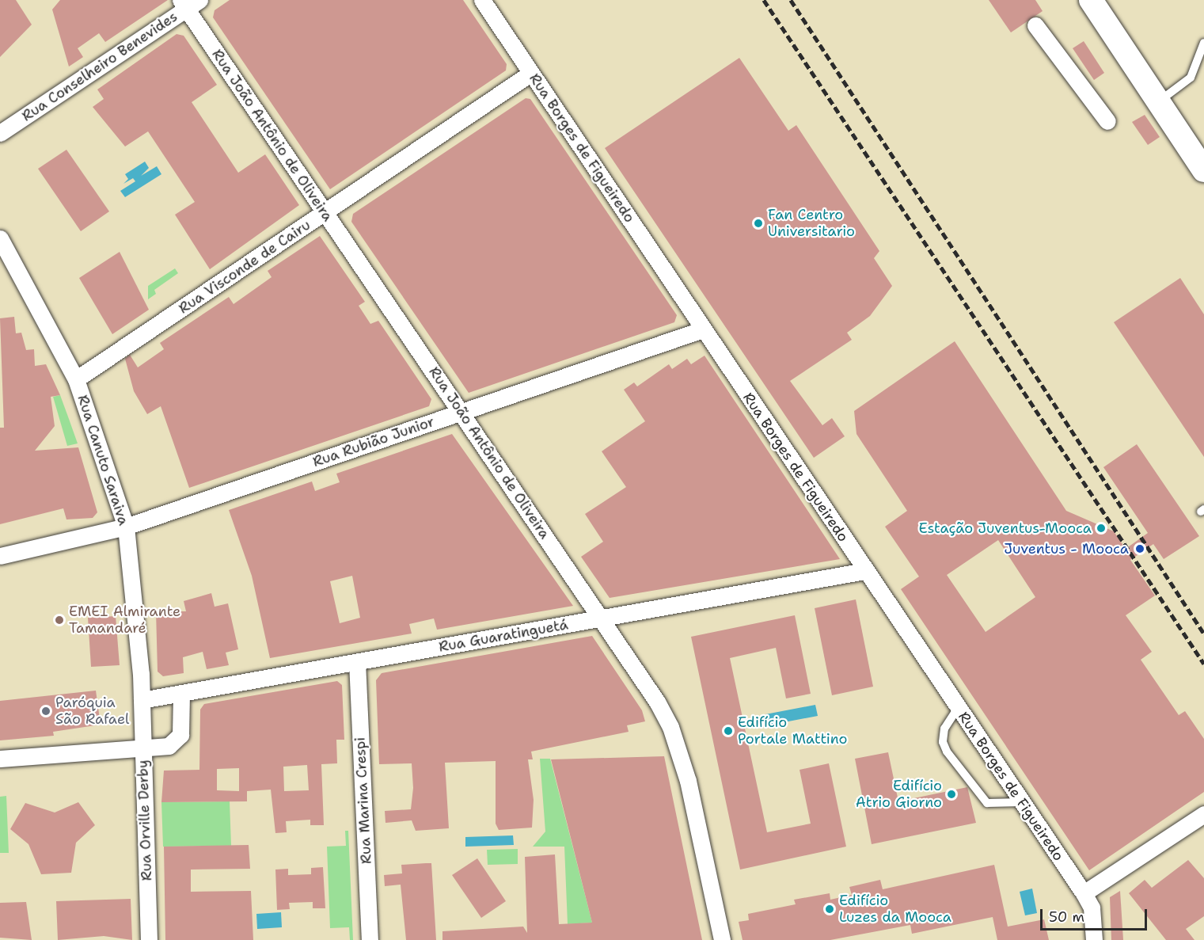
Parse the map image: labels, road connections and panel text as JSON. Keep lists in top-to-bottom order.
{
  "streets": {
    "street": [
      "Rua Conselheiro Benevides",
      "Rua João Antônio de Oliveira",
      "Rua Borges de Figueiredo",
      "Rua Visconde de Cairu",
      "Rua Rubião Junior",
      "Rua Canuto Saraiva",
      "Rua Guaratinguetá",
      "Rua Marina Crespi",
      "Rua Orville Derby"
    ]
  },
  "crossings": [
    ["Rua Conselheiro Benevides", "Rua João Antônio de Oliveira"],
    ["Rua João Antônio de Oliveira", "Rua Visconde de Cairu"],
    ["Rua João Antônio de Oliveira", "Rua Rubião Junior"],
    ["Rua João Antônio de Oliveira", "Rua Guaratinguetá"],
    ["Rua Borges de Figueiredo", "Rua Visconde de Cairu"],
    ["Rua Borges de Figueiredo", "Rua Rubião Junior"],
    ["Rua Borges de Figueiredo", "Rua Guaratinguetá"],
    ["Rua Visconde de Cairu", "Rua Canuto Saraiva"],
    ["Rua Rubião Junior", "Rua Canuto Saraiva"],
    ["Rua Canuto Saraiva", "Rua Guaratinguetá"],
    ["Rua Canuto Saraiva", "Rua Orville Derby"],
    ["Rua Guaratinguetá", "Rua Marina Crespi"],
    ["Rua Guaratinguetá", "Rua Orville Derby"]
  ],
  "places": [
    "Fan Centro Universitario",
    "Estação Juventus-Mooca",
    "Juventus - Mooca",
    "EMEI Almirante Tamandaré",
    "Paróquia São Rafael",
    "Edifício Portale Mattino",
    "Edifício Atrio Giorno",
    "Edifício Luzes da Mooca"
  ],
  "scale_bar": "50 m"
}
